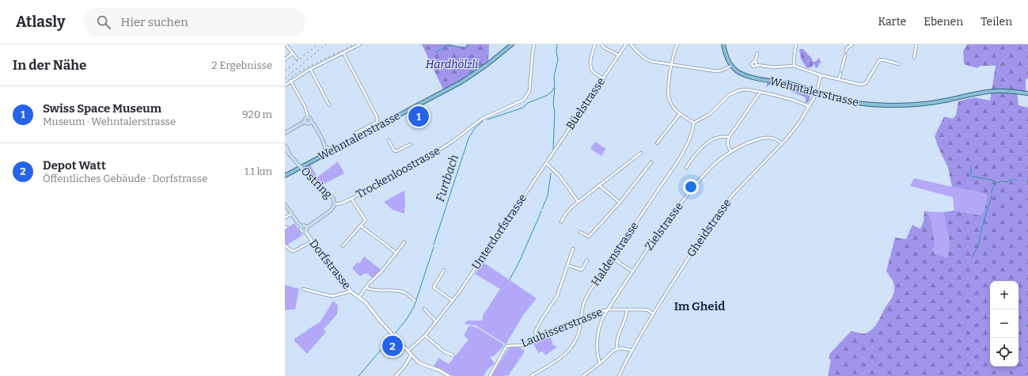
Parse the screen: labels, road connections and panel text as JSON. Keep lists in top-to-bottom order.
{
  "streets": {
    "main road": ["Wehntalerstrasse", "Ostring"],
    "street": [
      "Büelstrasse",
      "Trockenloostrasse",
      "Zielstrasse",
      "Gheidstrasse",
      "Unterdorfstrasse",
      "Haldenstrasse",
      "Dorfstrasse",
      "Laubisserstrasse"
    ]
  },
  "crossings": [
    ["Wehntalerstrasse", "Gheidstrasse"],
    ["Büelstrasse", "Unterdorfstrasse"],
    ["Trockenloostrasse", "Ostring"],
    ["Ostring", "Dorfstrasse"],
    ["Zielstrasse", "Gheidstrasse"],
    ["Zielstrasse", "Laubisserstrasse"],
    ["Gheidstrasse", "Laubisserstrasse"],
    ["Unterdorfstrasse", "Dorfstrasse"],
    ["Haldenstrasse", "Laubisserstrasse"]
  ],
  "districts": ["Im Gheid"],
  "water": ["Furtbach"],
  "parks": ["Hardhölzli"],
  "page": {
    "header": "Atlasly",
    "search": "Hier suchen",
    "nav": ["Karte", "Ebenen", "Teilen"],
    "heading": ["In der Nähe", "2 Ergebnisse"],
    "list": [
      {
        "mark": "1",
        "name": "Swiss Space Museum",
        "note": "Museum · Wehntalerstrasse",
        "value": "920 m"
      },
      {
        "mark": "2",
        "name": "Depot Watt",
        "note": "Öffentliches Gebäude · Dorfstrasse",
        "value": "1.1 km"
      }
    ],
    "pins": ["1", "2"],
    "map_buttons": ["+", "−"]
  }
}
